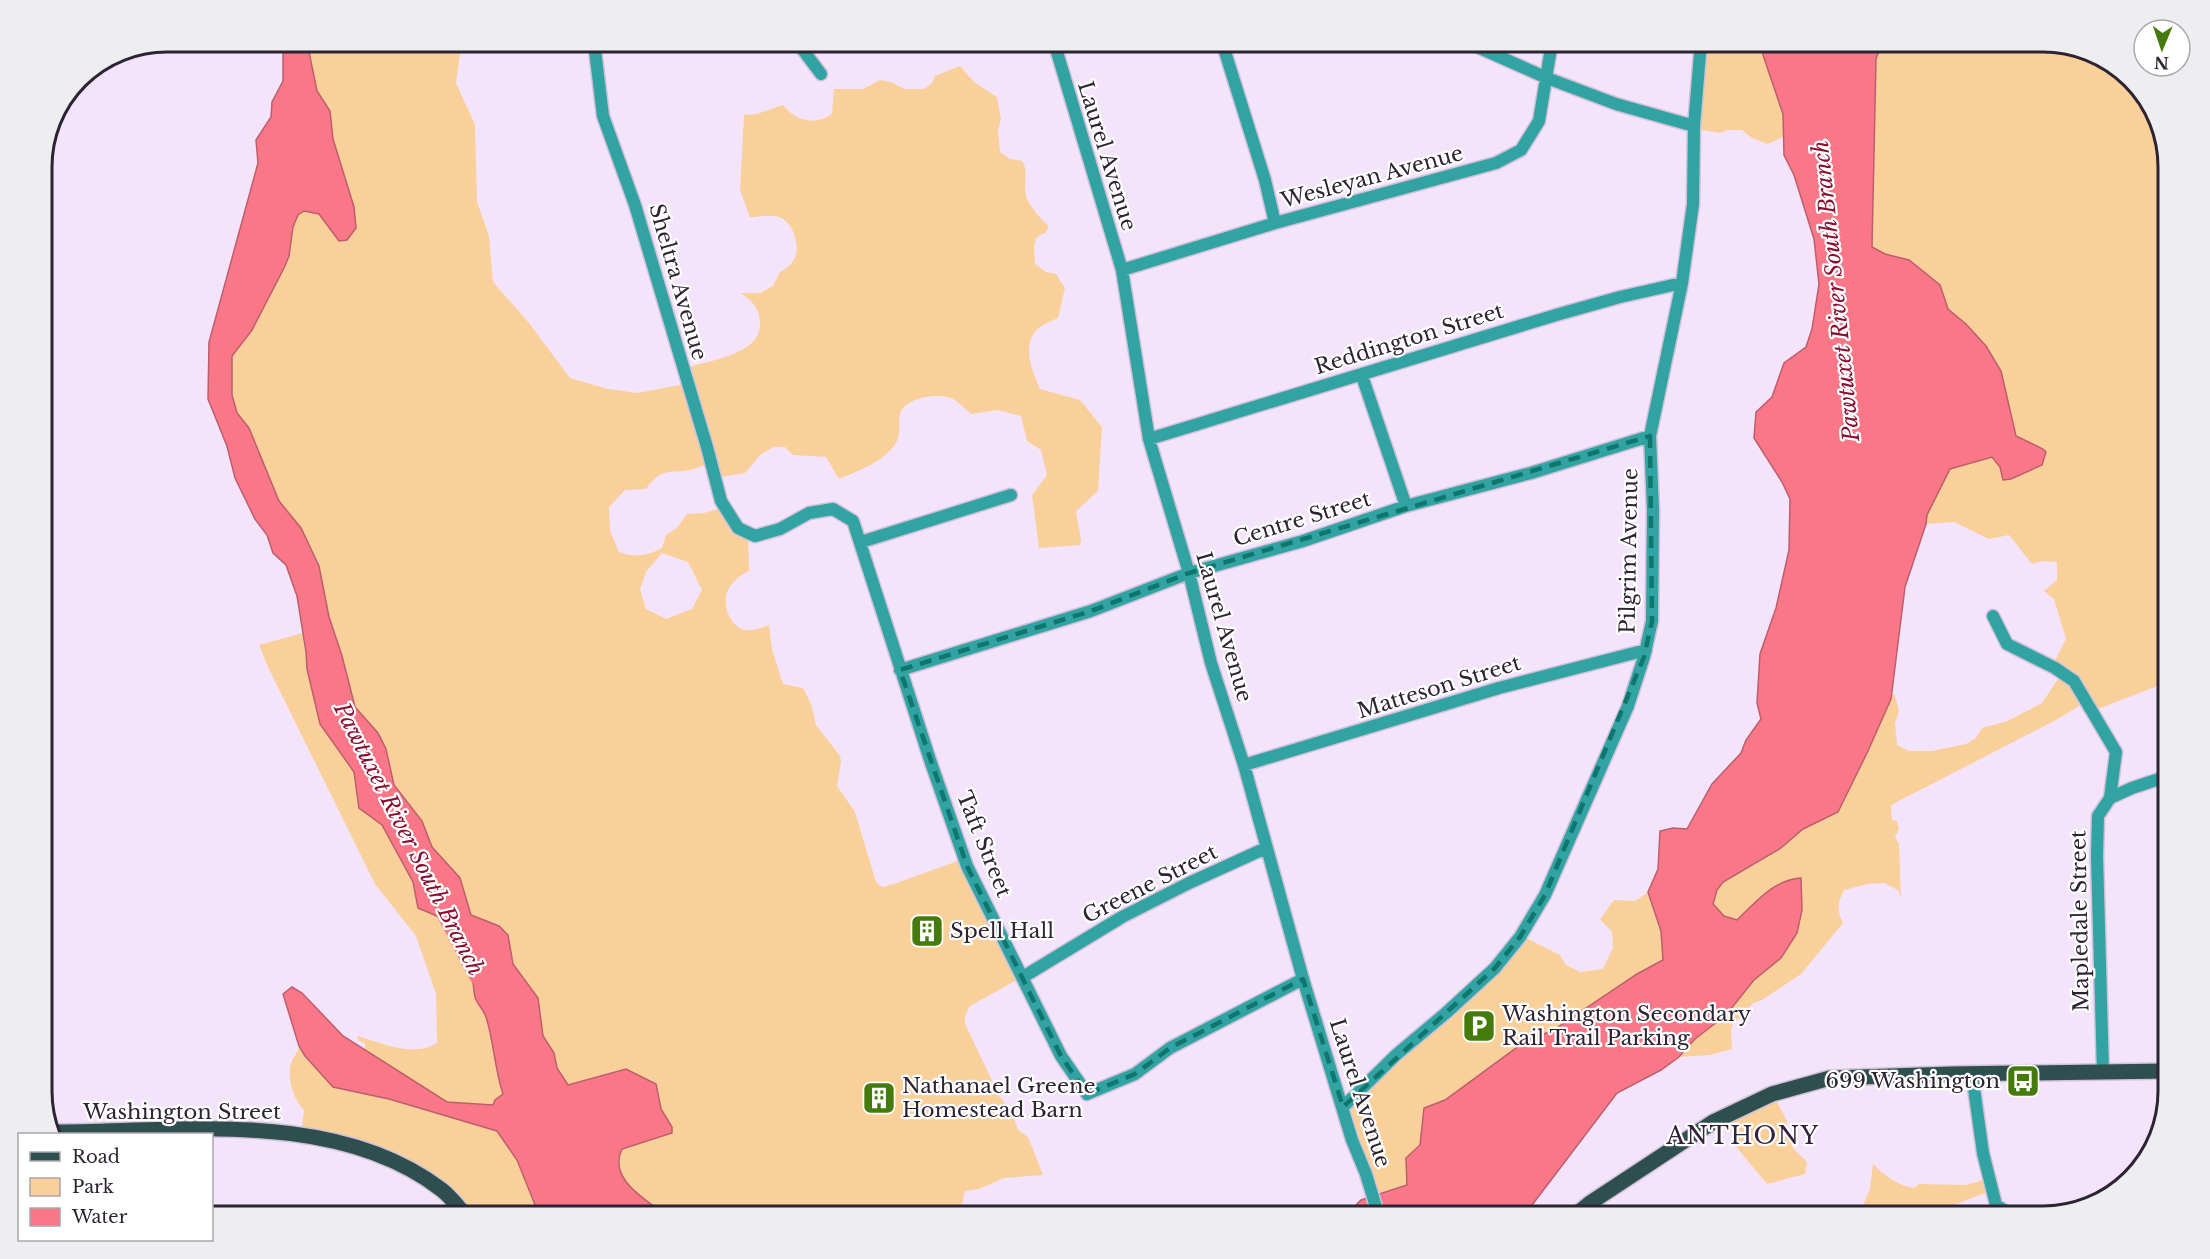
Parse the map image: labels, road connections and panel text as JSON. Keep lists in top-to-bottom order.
{
  "streets": {
    "main road": ["Washington Street"],
    "street": [
      "Laurel Avenue",
      "Wesleyan Avenue",
      "Sheltra Avenue",
      "Reddington Street",
      "Centre Street",
      "Pilgrim Avenue",
      "Matteson Street",
      "Taft Street",
      "Greene Street",
      "Mapledale Street"
    ]
  },
  "crossings": [
    ["Laurel Avenue", "Wesleyan Avenue"],
    ["Laurel Avenue", "Reddington Street"],
    ["Laurel Avenue", "Centre Street"],
    ["Laurel Avenue", "Pilgrim Avenue"],
    ["Laurel Avenue", "Matteson Street"],
    ["Laurel Avenue", "Taft Street"],
    ["Laurel Avenue", "Greene Street"],
    ["Sheltra Avenue", "Taft Street"],
    ["Reddington Street", "Pilgrim Avenue"],
    ["Centre Street", "Pilgrim Avenue"],
    ["Centre Street", "Taft Street"],
    ["Pilgrim Avenue", "Matteson Street"],
    ["Taft Street", "Greene Street"]
  ],
  "districts": ["ANTHONY"],
  "water": ["Pawtuxet River South Branch"],
  "places": {
    "building": ["Spell Hall", "Nathanael Greene Homestead Barn"],
    "parking": ["Washington Secondary Rail Trail Parking"],
    "bus stop": ["699 Washington"]
  },
  "legend": ["Road", "Park", "Water"],
  "north": "bottom"
}
